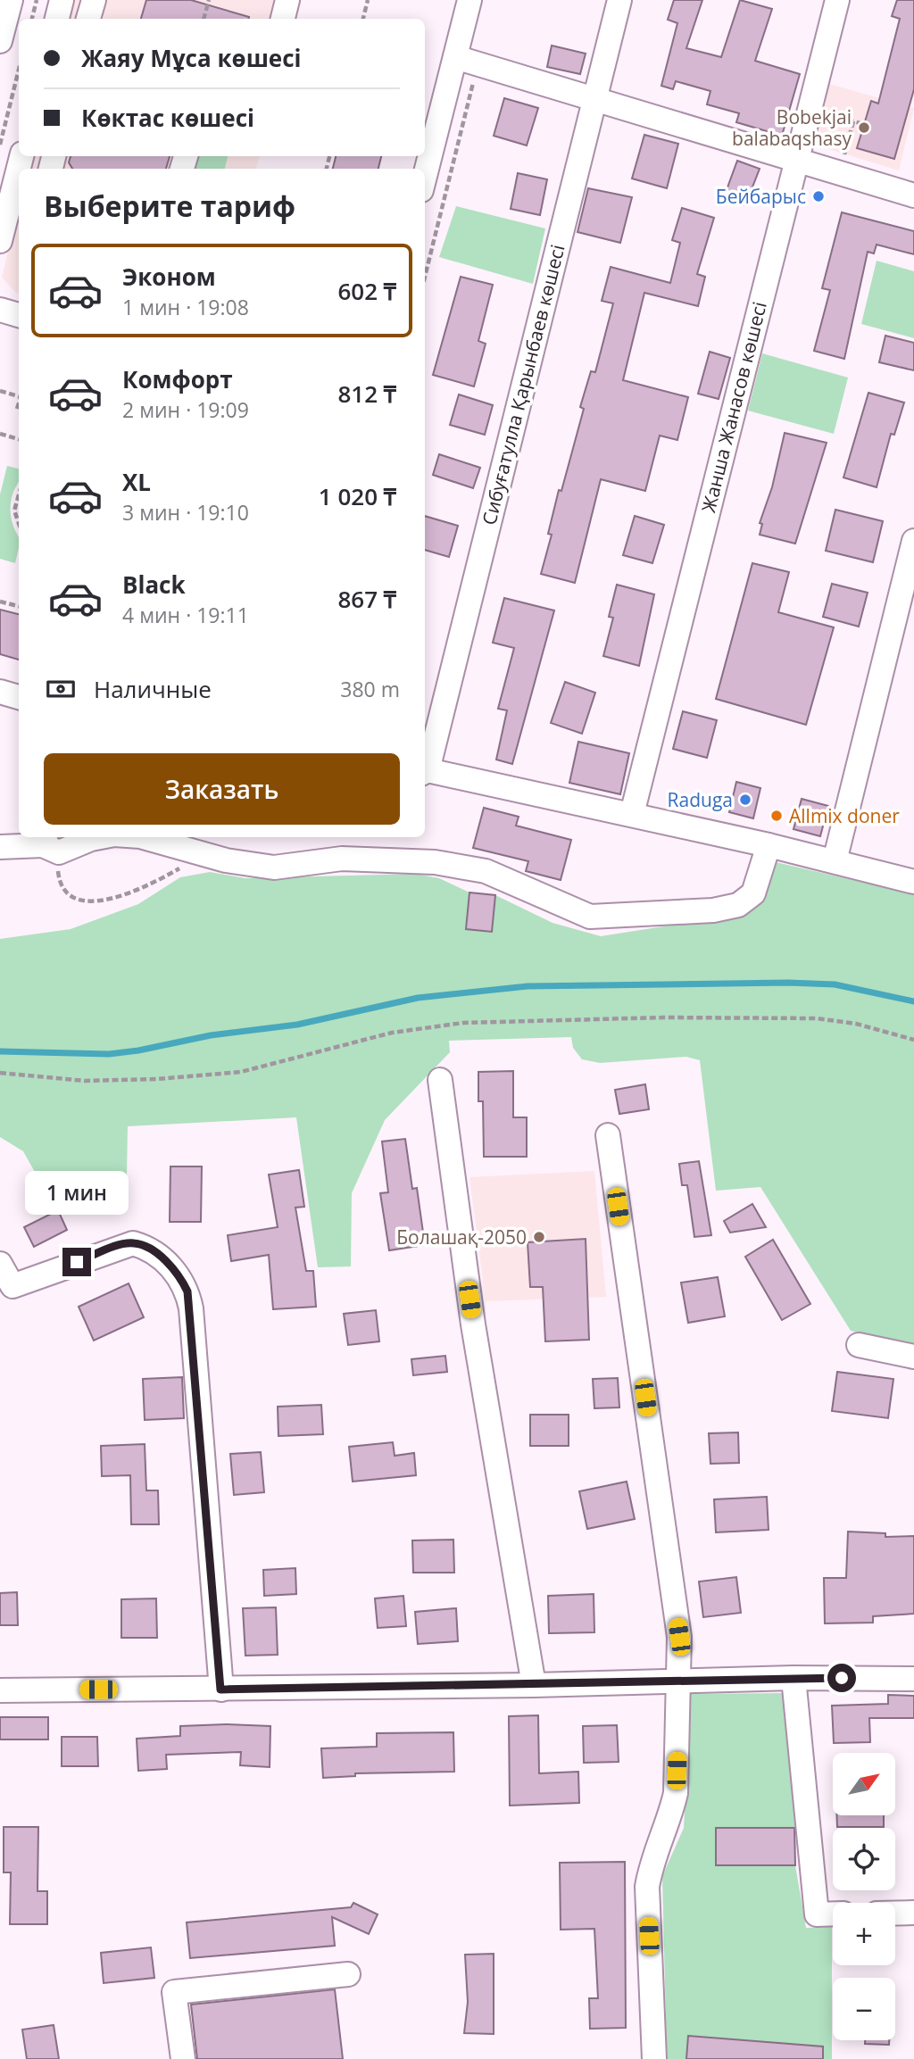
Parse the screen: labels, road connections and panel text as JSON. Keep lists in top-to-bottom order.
{
  "streets": {
    "street": ["Сибуғатулла Қарынбаев көшесі", "Жанша Жанасов көшесі"]
  },
  "places": [
    "Bobekjai balabaqshasy",
    "Бейбарыс",
    "Raduga",
    "Allmix doner",
    "Болашақ-2050"
  ],
  "north": "top right",
  "page": {
    "banner": ["Жаяу Мұса көшесі", "Көктас көшесі"],
    "heading": "Выберите тариф",
    "list": [
      {
        "name": "Эконом",
        "note": "1 мин · 19:08",
        "value": "602 ₸"
      },
      {
        "name": "Комфорт",
        "note": "2 мин · 19:09",
        "value": "812 ₸"
      },
      {
        "name": "XL",
        "note": "3 мин · 19:10",
        "value": "1 020 ₸"
      },
      {
        "name": "Black",
        "note": "4 мин · 19:11",
        "value": "867 ₸"
      }
    ],
    "pay": ["Наличные", "380 m"],
    "buttons": "Заказать",
    "bubble": "1 мин",
    "map_buttons": ["+", "−"]
  }
}
